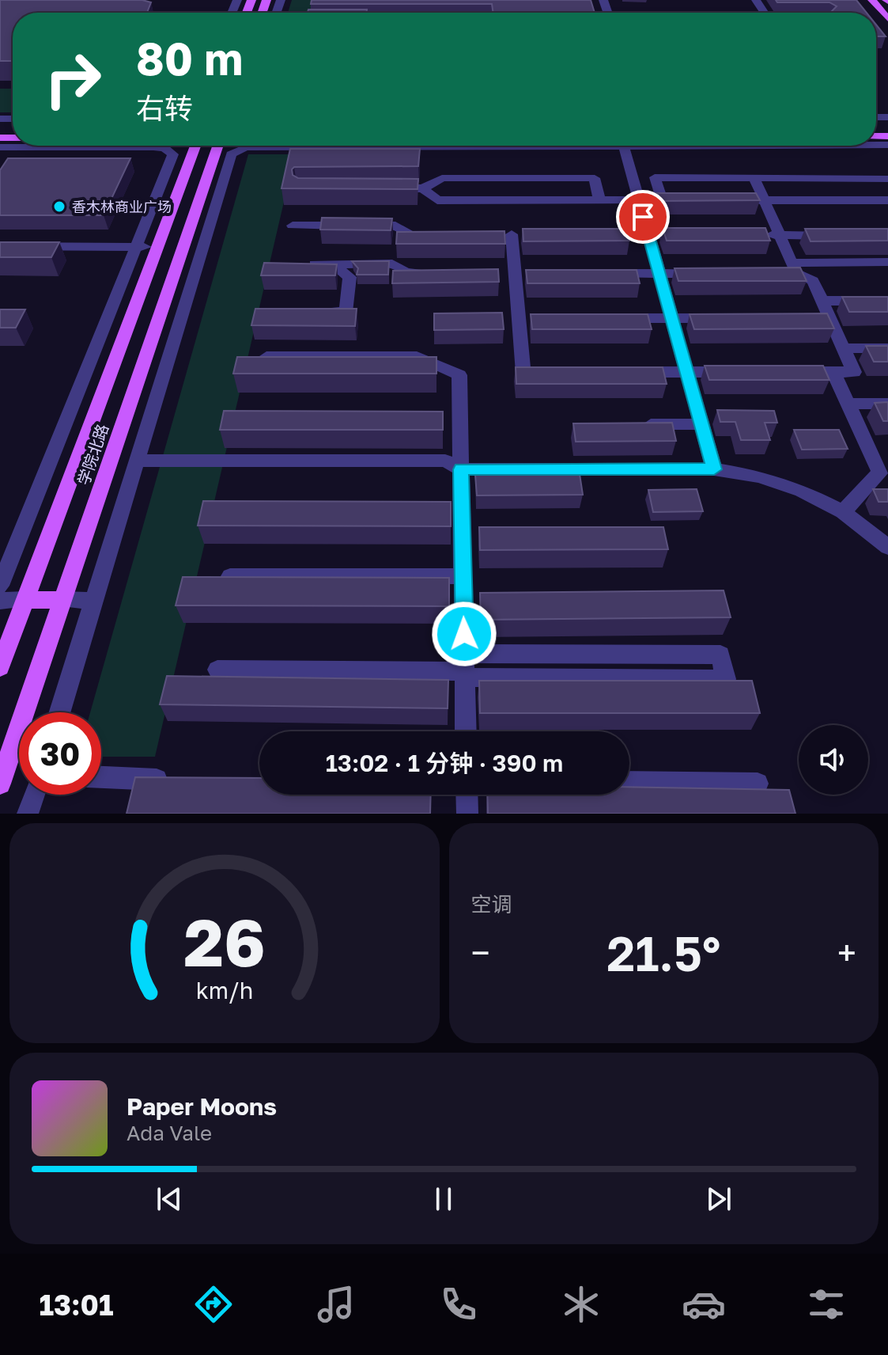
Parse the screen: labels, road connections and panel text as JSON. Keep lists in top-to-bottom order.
{
  "streets": {
    "main road": ["学院北路"]
  },
  "places": ["香木林商业广场"],
  "page": {
    "turn": ["80 m", "右转"],
    "limit": "30",
    "trip": "13:02 · 1 分钟 · 390 m",
    "tile": "空调",
    "heat": ["−", "21.5°", "+"],
    "song": ["Paper Moons", "Ada Vale"],
    "tabs": "13:01",
    "gauge": ["26", "km/h"]
  }
}
